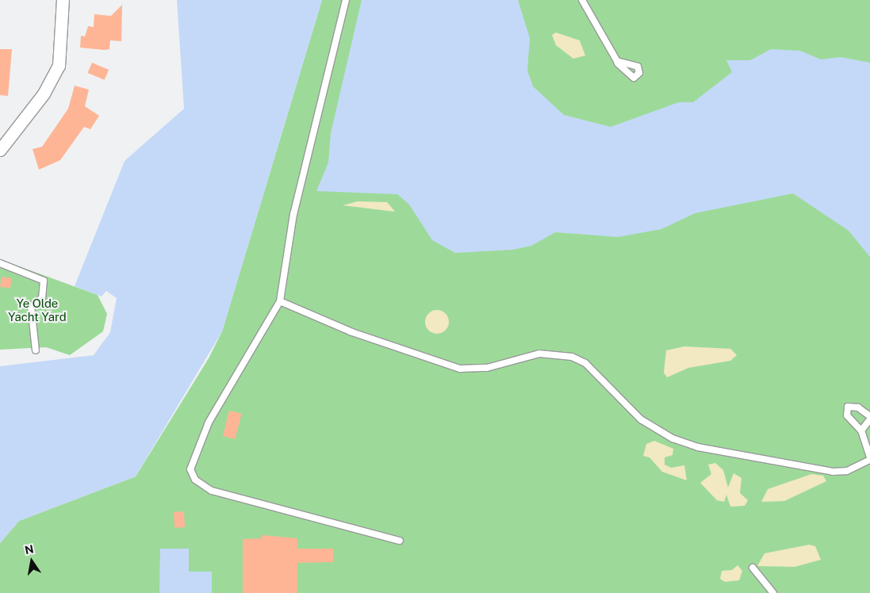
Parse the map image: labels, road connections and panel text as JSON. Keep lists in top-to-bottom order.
{
  "parks": ["Ye Olde Yacht Yard"],
  "north": "top"
}
